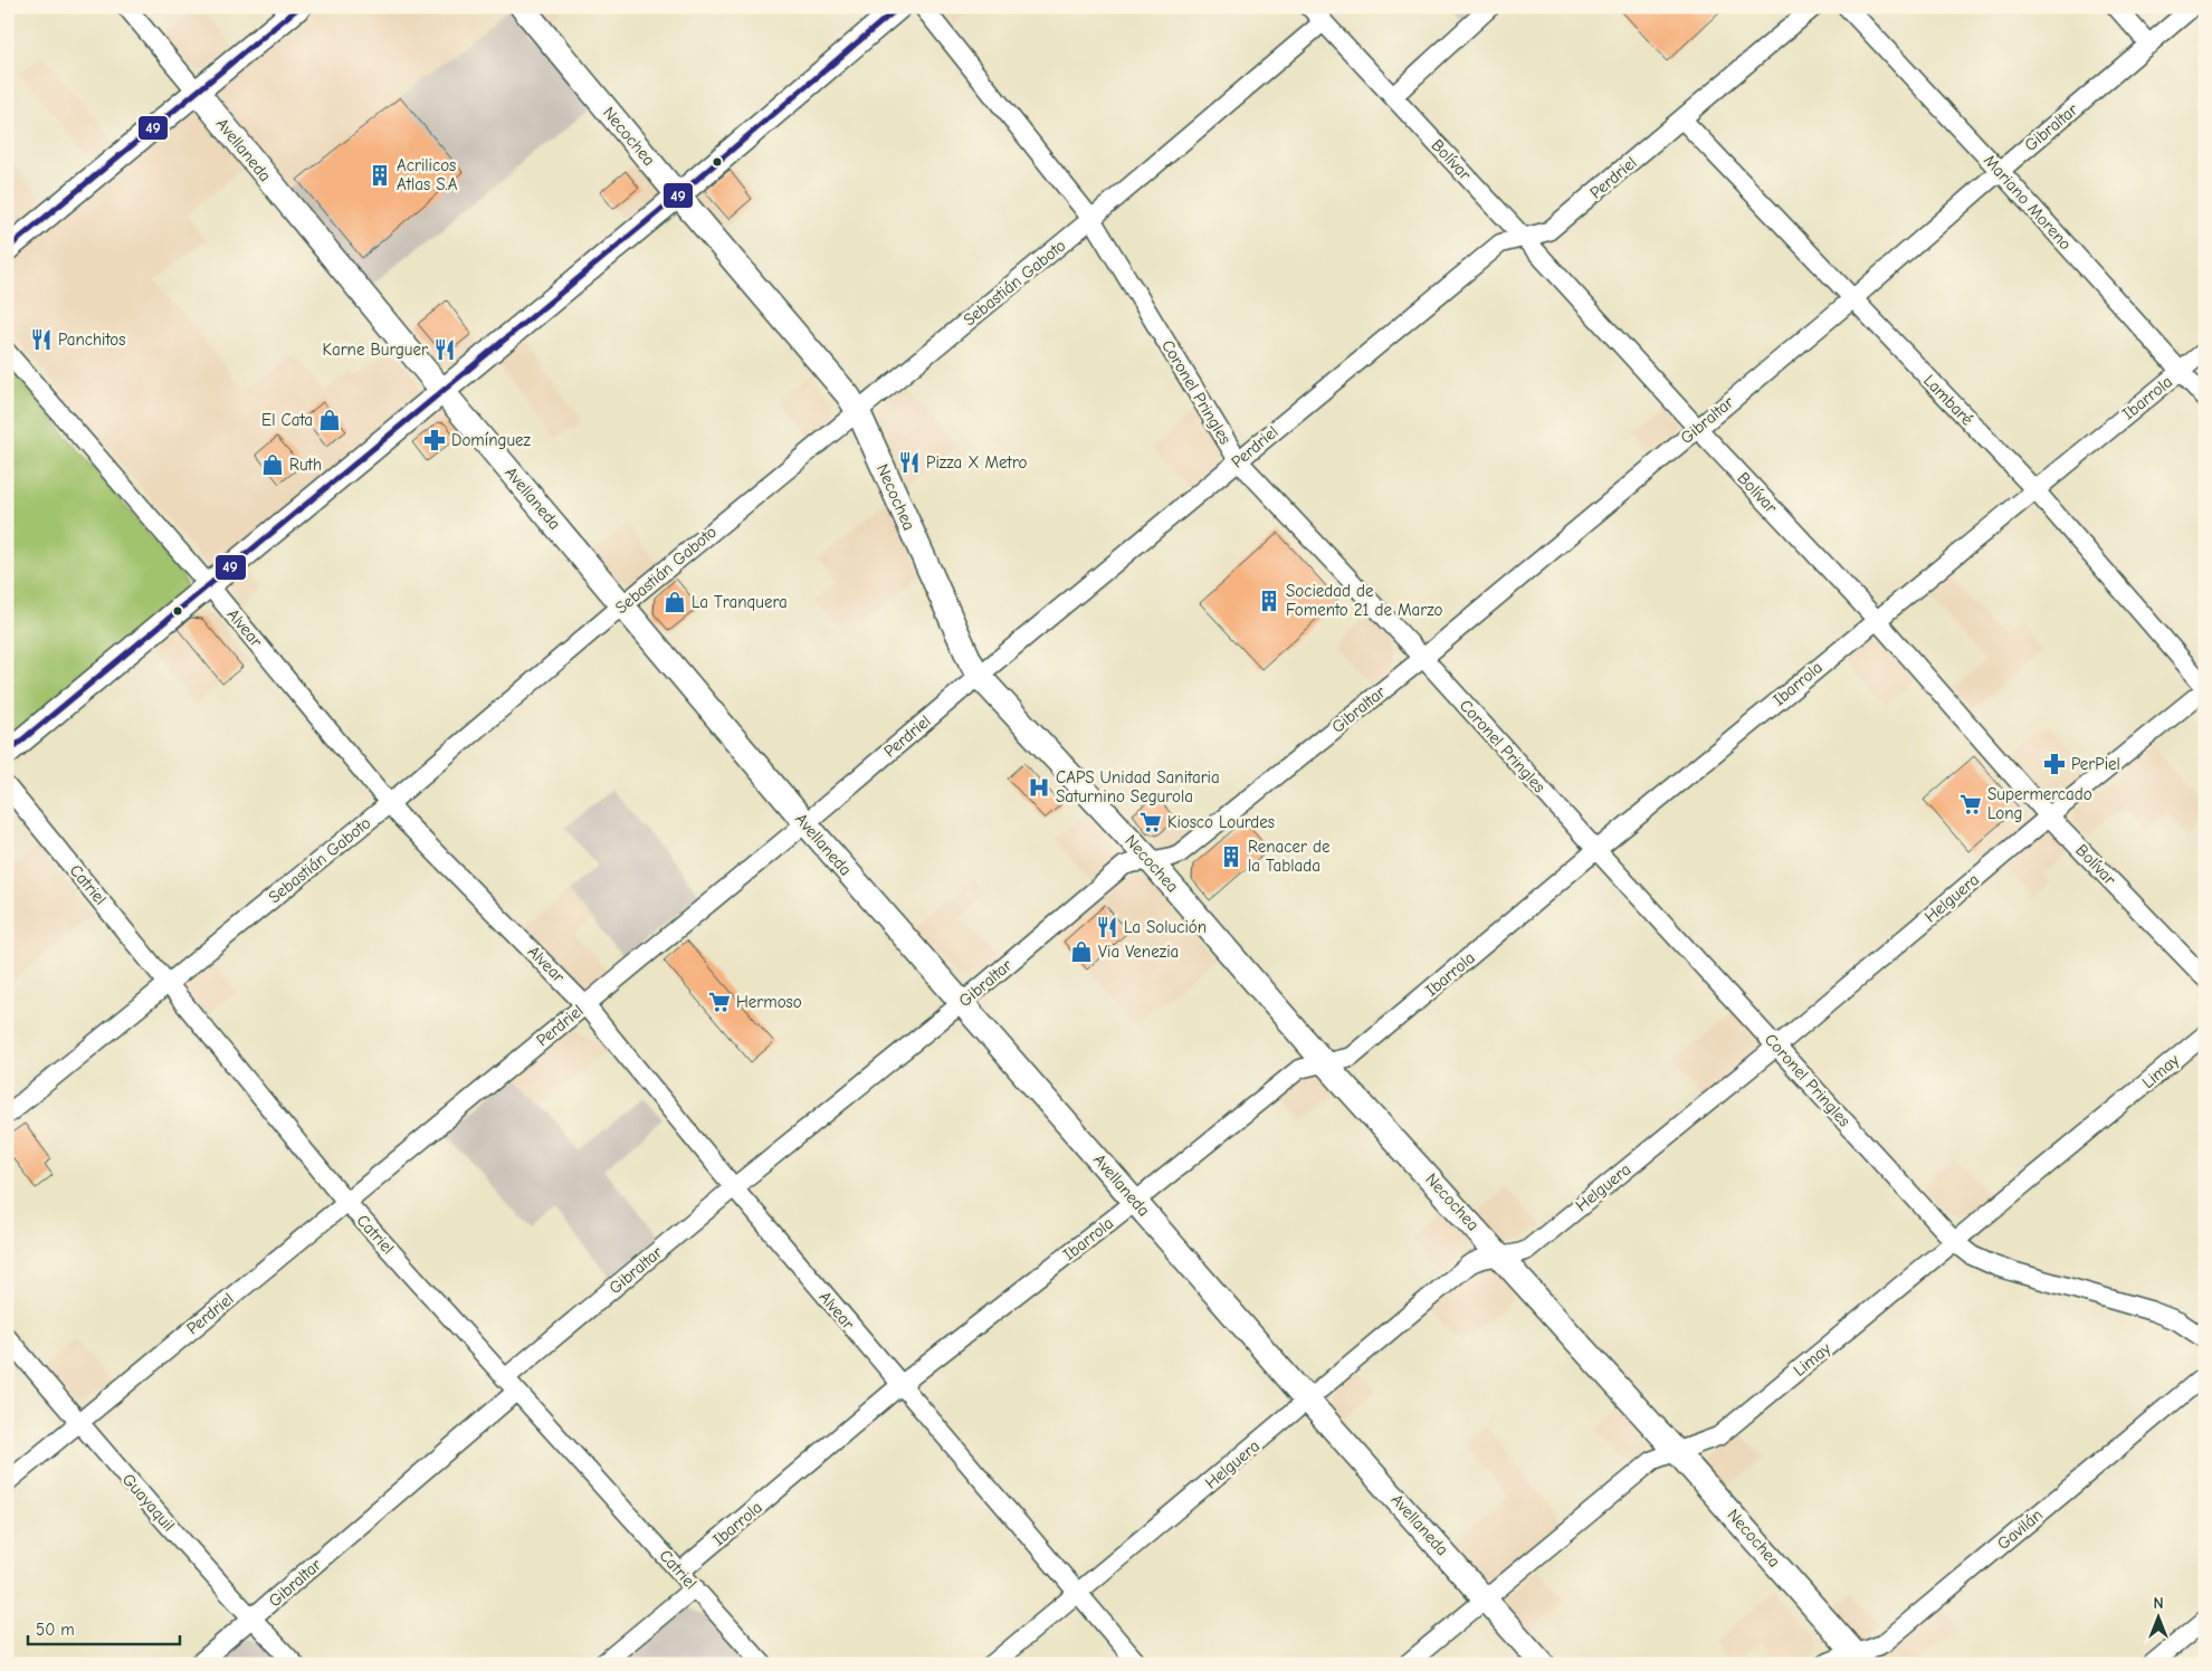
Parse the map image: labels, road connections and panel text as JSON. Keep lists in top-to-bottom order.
{
  "streets": {
    "street": [
      "Gibraltar",
      "Necochea",
      "Avellaneda",
      "Bolívar",
      "Perdriel",
      "Mariano Moreno",
      "Sebastián Gaboto",
      "Coronel Pringles",
      "Ibarrola",
      "Lambaré",
      "Alvear",
      "Catriel",
      "Helguera",
      "Limay",
      "Guayaquil",
      "Gavilán"
    ]
  },
  "crossings": [
    ["Gibraltar", "Necochea"],
    ["Gibraltar", "Avellaneda"],
    ["Gibraltar", "Bolívar"],
    ["Gibraltar", "Mariano Moreno"],
    ["Gibraltar", "Coronel Pringles"],
    ["Gibraltar", "Lambaré"],
    ["Gibraltar", "Alvear"],
    ["Gibraltar", "Catriel"],
    ["Gibraltar", "Guayaquil"],
    ["Necochea", "Perdriel"],
    ["Necochea", "Sebastián Gaboto"],
    ["Necochea", "Ibarrola"],
    ["Necochea", "Helguera"],
    ["Necochea", "Limay"],
    ["Necochea", "Gavilán"],
    ["Avellaneda", "Perdriel"],
    ["Avellaneda", "Sebastián Gaboto"],
    ["Avellaneda", "Ibarrola"],
    ["Avellaneda", "Helguera"],
    ["Avellaneda", "Limay"],
    ["Bolívar", "Perdriel"],
    ["Bolívar", "Sebastián Gaboto"],
    ["Bolívar", "Ibarrola"],
    ["Bolívar", "Helguera"],
    ["Perdriel", "Coronel Pringles"],
    ["Perdriel", "Lambaré"],
    ["Perdriel", "Alvear"],
    ["Perdriel", "Catriel"],
    ["Perdriel", "Guayaquil"],
    ["Mariano Moreno", "Ibarrola"],
    ["Sebastián Gaboto", "Coronel Pringles"],
    ["Sebastián Gaboto", "Alvear"],
    ["Sebastián Gaboto", "Catriel"],
    ["Coronel Pringles", "Ibarrola"],
    ["Coronel Pringles", "Helguera"],
    ["Coronel Pringles", "Limay"],
    ["Ibarrola", "Lambaré"],
    ["Ibarrola", "Alvear"],
    ["Ibarrola", "Catriel"],
    ["Lambaré", "Helguera"],
    ["Alvear", "Helguera"]
  ],
  "places": {
    "building": ["Acrilicos Atlas S.A", "Sociedad de Fomento 21 de Marzo", "Renacer de la Tablada"],
    "restaurant": [
      "Panchitos",
      "Karne Burguer",
      "Pizza X Metro",
      "La Solución"
    ],
    "shop": [
      "El Cata",
      "Ruth",
      "La Tranquera",
      "Via Venezia"
    ],
    "pharmacy": ["Domínguez", "PerPiel"],
    "hospital": ["CAPS Unidad Sanitaria Saturnino Segurola"],
    "supermarket": ["Supermercado Long", "Kiosco Lourdes", "Hermoso"]
  },
  "lines": ["transit line 49"],
  "scale_bar": "50 m",
  "north": "top"
}
